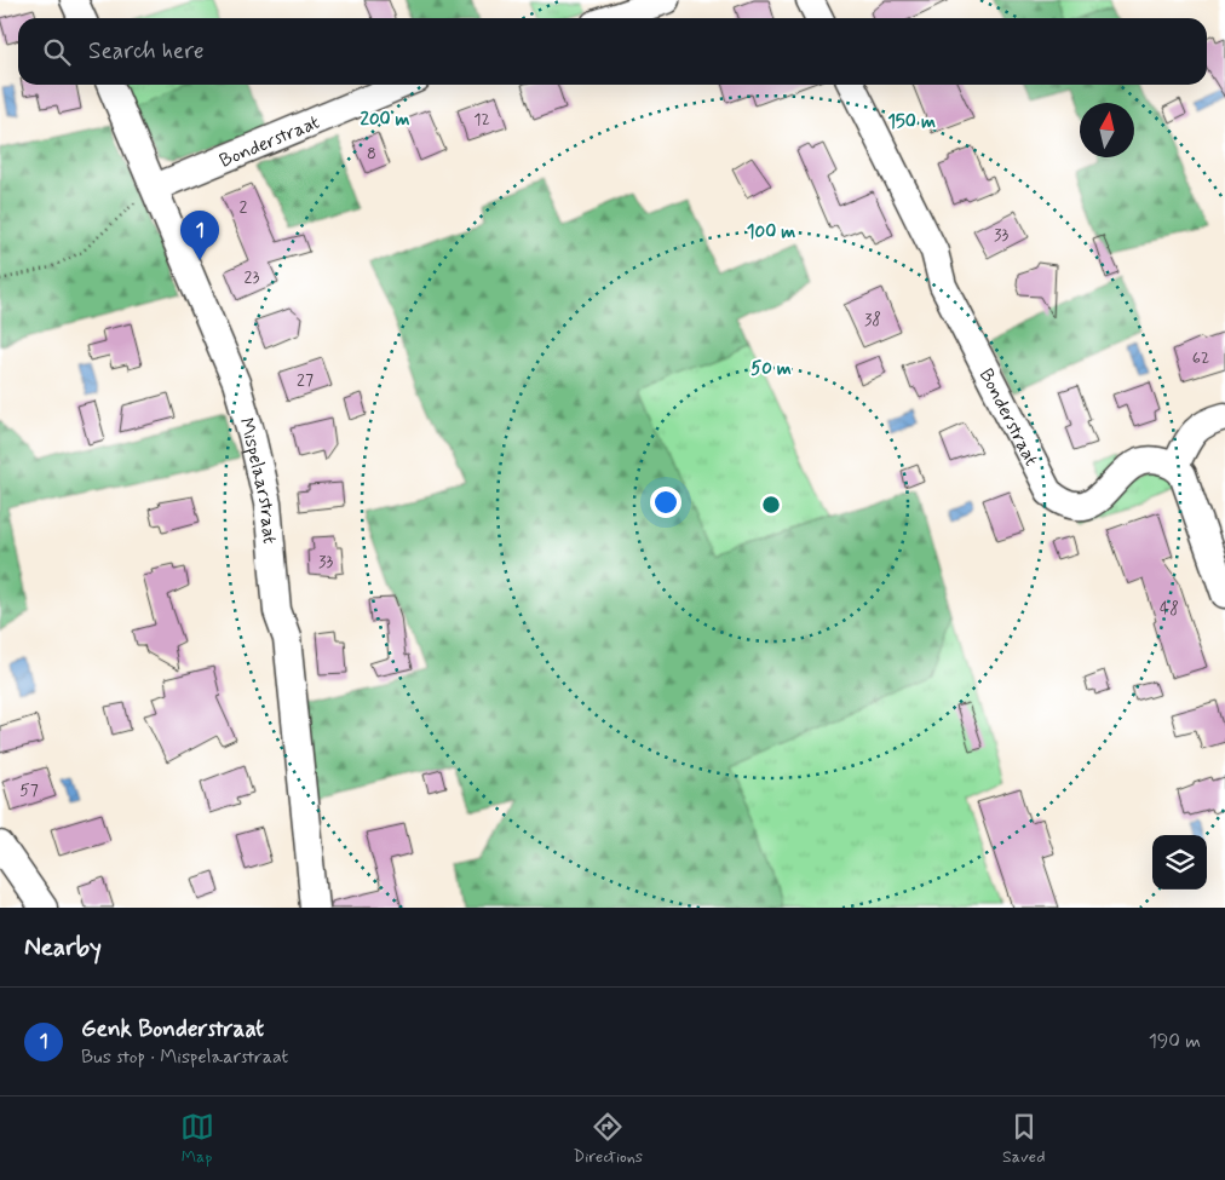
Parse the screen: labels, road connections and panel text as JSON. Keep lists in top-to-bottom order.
{
  "streets": {
    "street": ["Bonderstraat", "Mispelaarstraat"]
  },
  "crossings": [
    ["Bonderstraat", "Mispelaarstraat"]
  ],
  "house_numbers": [
    "12",
    "8",
    "2",
    "33",
    "23",
    "38",
    "62",
    "27",
    "33",
    "48",
    "57"
  ],
  "north": "top",
  "page": {
    "search": "Search here",
    "pins": "1",
    "heading": "Nearby",
    "list": [
      {
        "mark": "1",
        "name": "Genk Bonderstraat",
        "note": "Bus stop · Mispelaarstraat",
        "value": "190 m"
      }
    ],
    "nav": ["Map", "Directions", "Saved"]
  },
  "rings": [
    "200 m",
    "150 m",
    "100 m",
    "50 m"
  ]
}
